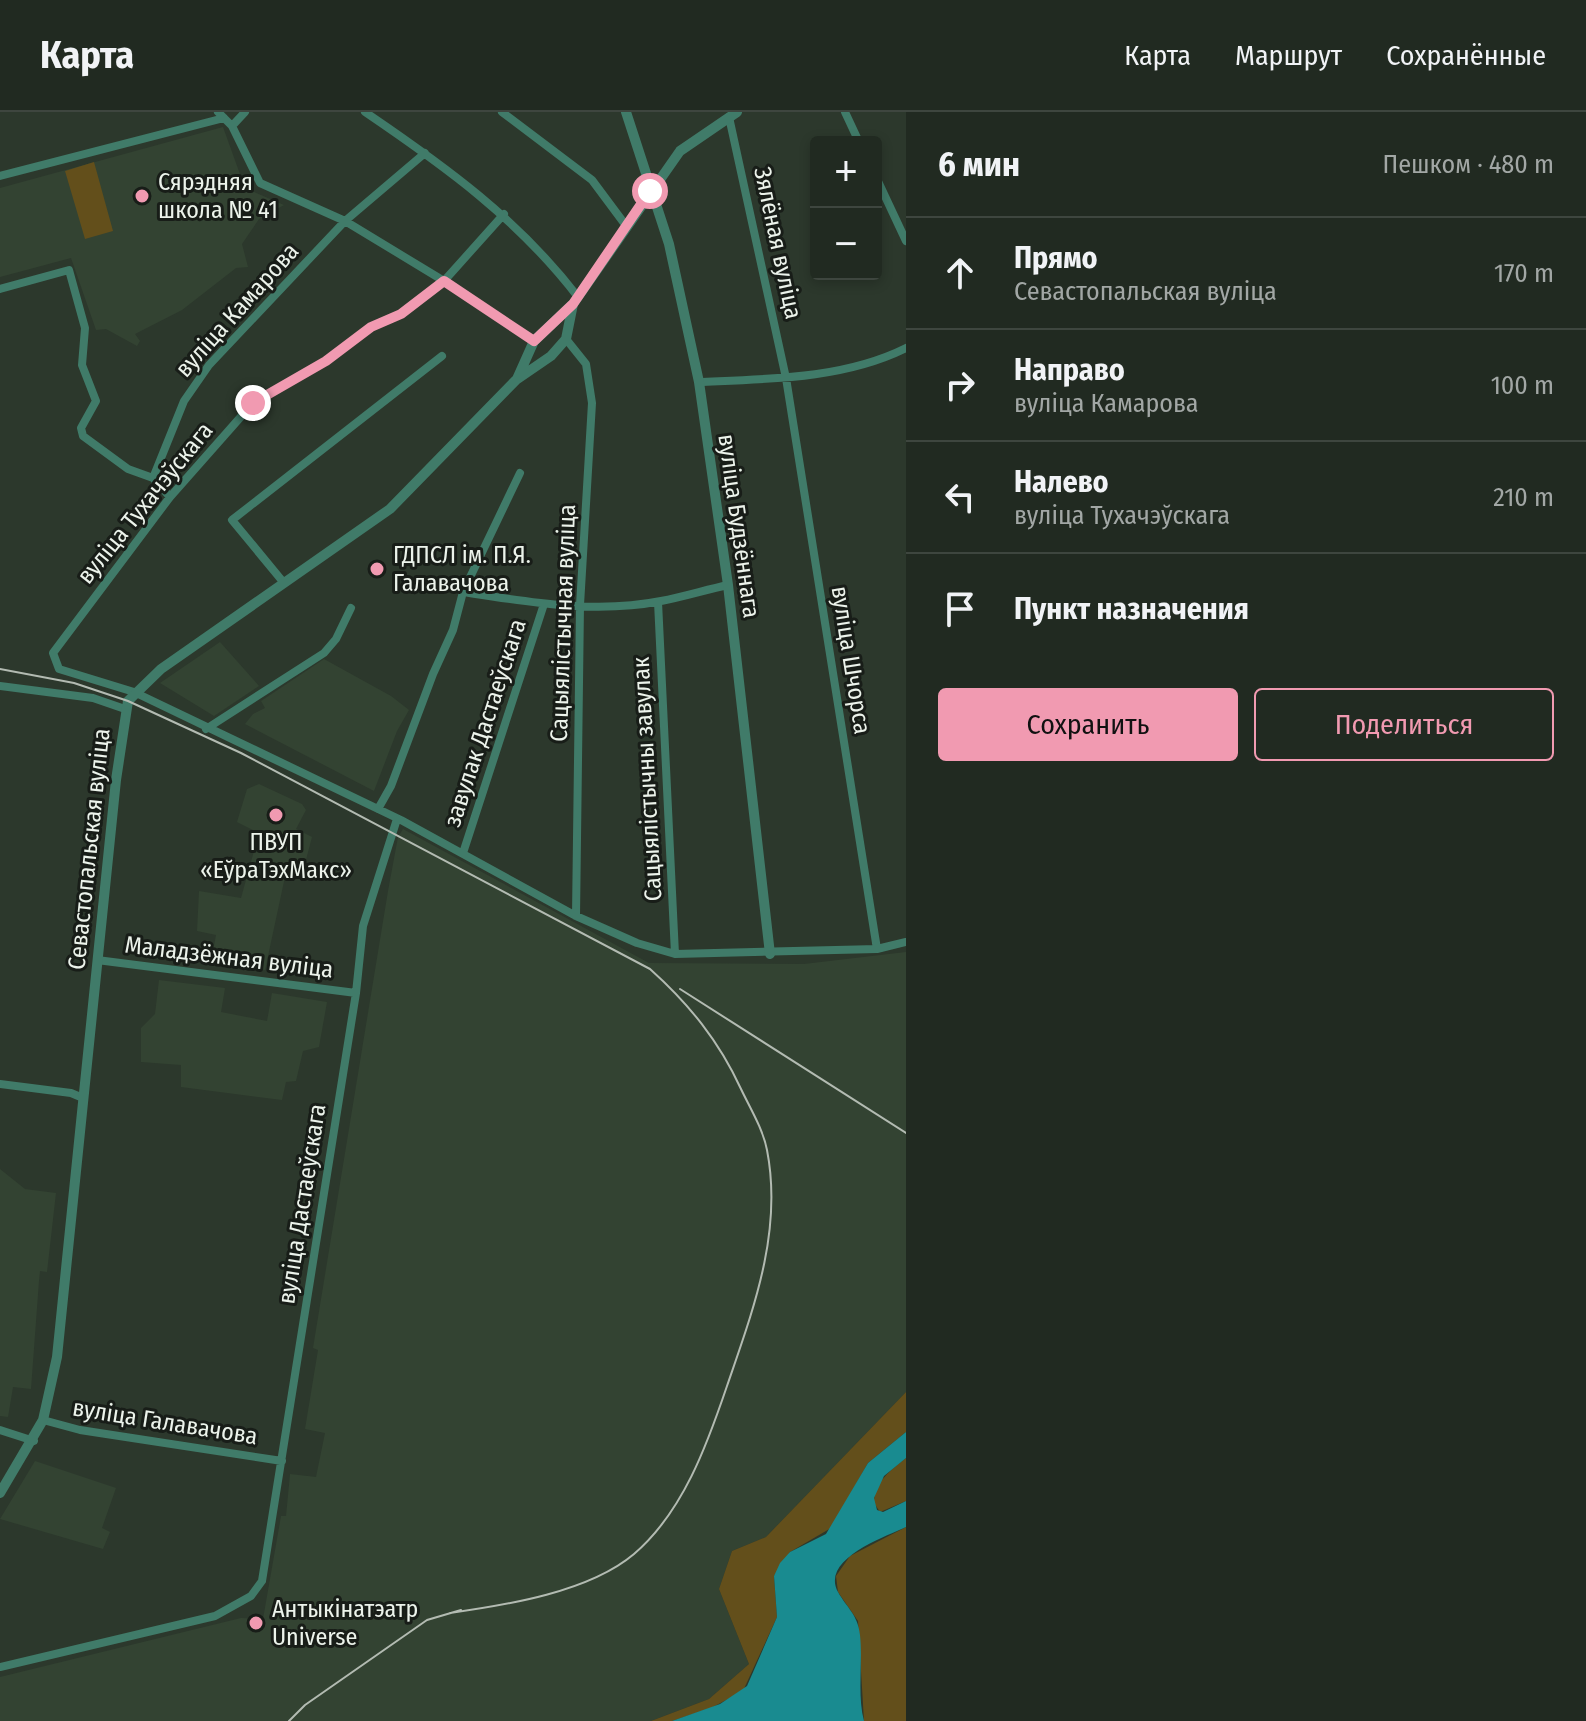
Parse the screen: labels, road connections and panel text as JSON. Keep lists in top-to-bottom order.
{
  "streets": {
    "street": [
      "Зялёная вуліца",
      "вуліца Камарова",
      "вуліца Тухачэўскага",
      "вуліца Будзённага",
      "Сацыялістычная вуліца",
      "вуліца Шчорса",
      "завулак Дастаеўскага",
      "Сацыялістычны завулак",
      "Севастопальская вуліца",
      "Маладзёжная вуліца",
      "вуліца Дастаеўскага",
      "вуліца Галавачова"
    ]
  },
  "crossings": [
    ["Зялёная вуліца", "вуліца Шчорса"],
    ["Зялёная вуліца", "Севастопальская вуліца"],
    ["вуліца Тухачэўскага", "Севастопальская вуліца"],
    ["вуліца Будзённага", "Севастопальская вуліца"],
    ["Сацыялістычная вуліца", "Севастопальская вуліца"],
    ["Севастопальская вуліца", "Маладзёжная вуліца"],
    ["Севастопальская вуліца", "вуліца Галавачова"],
    ["Маладзёжная вуліца", "вуліца Дастаеўскага"],
    ["вуліца Дастаеўскага", "вуліца Галавачова"]
  ],
  "places": [
    "Сярэдняя школа № 41",
    "ГДПСЛ ім. П.Я. Галавачова",
    "ПВУП «ЕўраТэхМакс»",
    "Антыкінатэатр Universe"
  ],
  "page": {
    "header": "Карта",
    "nav": ["Карта", "Маршрут", "Сохранённые"],
    "heading": ["6 мин", "Пешком · 480 m"],
    "map_buttons": ["+", "−"],
    "list": [
      ["Прямо", "Севастопальская вуліца", "170 m"],
      ["Направо", "вуліца Камарова", "100 m"],
      ["Налево", "вуліца Тухачэўскага", "210 m"],
      "Пункт назначения"
    ],
    "buttons": ["Сохранить", "Поделиться"]
  }
}
